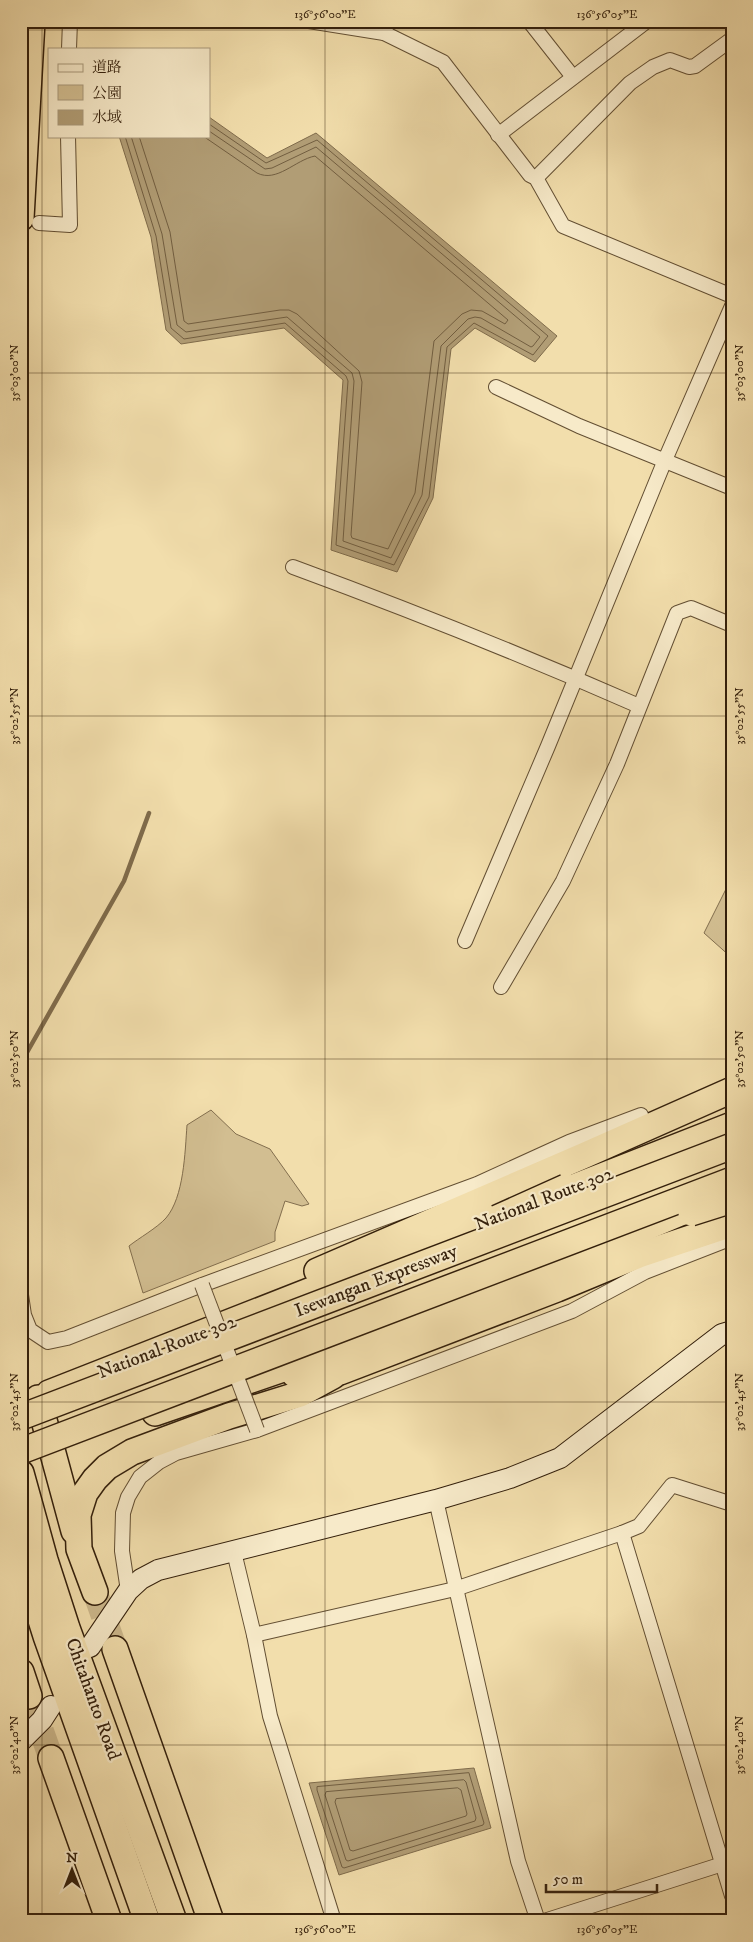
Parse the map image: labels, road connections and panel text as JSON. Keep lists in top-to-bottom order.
{
  "streets": {
    "highway": ["National Route 302", "Isewangan Expressway", "Chitahanto Road"]
  },
  "legend": ["道路", "公園", "水域"],
  "scale_bar": "50 m",
  "north": "top",
  "coordinates": [
    "136°56'00\"E",
    "136°56'05\"E",
    "35°03'00\"N",
    "35°02'55\"N",
    "35°02'50\"N",
    "35°02'45\"N",
    "35°02'40\"N"
  ]
}
